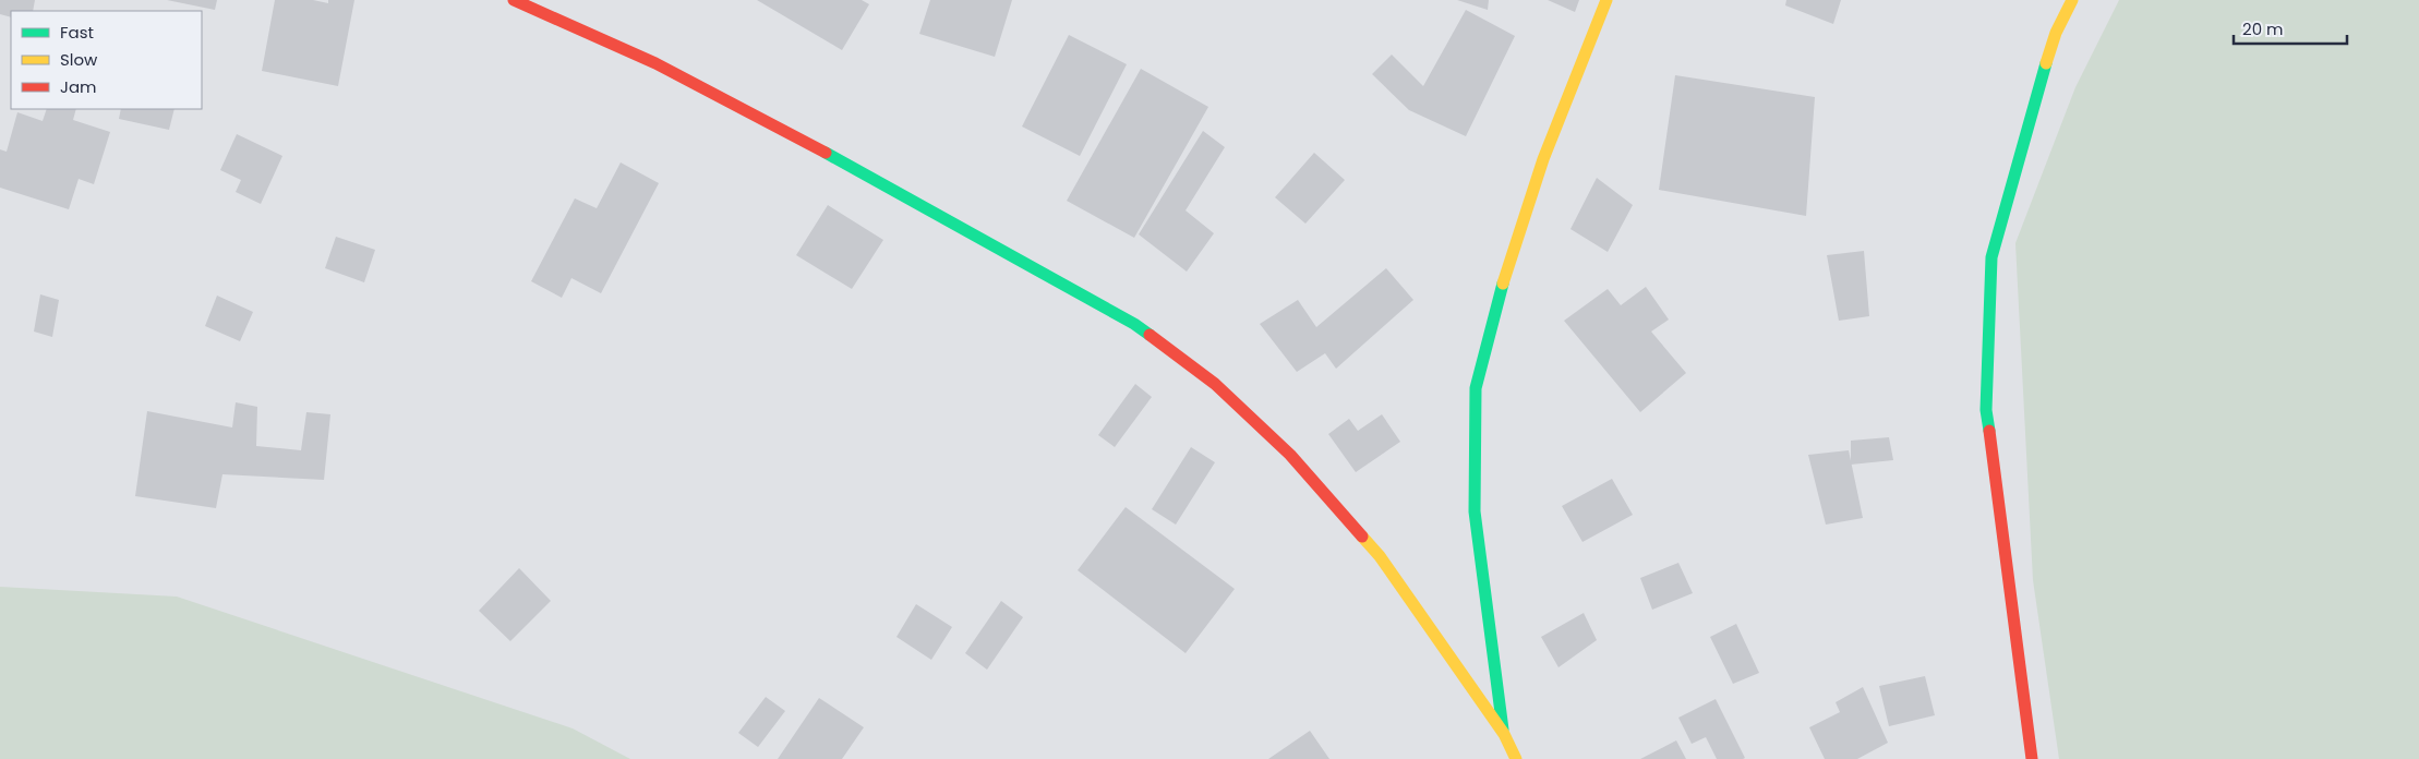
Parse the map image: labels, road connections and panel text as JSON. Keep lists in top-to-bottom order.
{
  "legend": ["Fast", "Slow", "Jam"],
  "scale_bar": "20 m"
}
